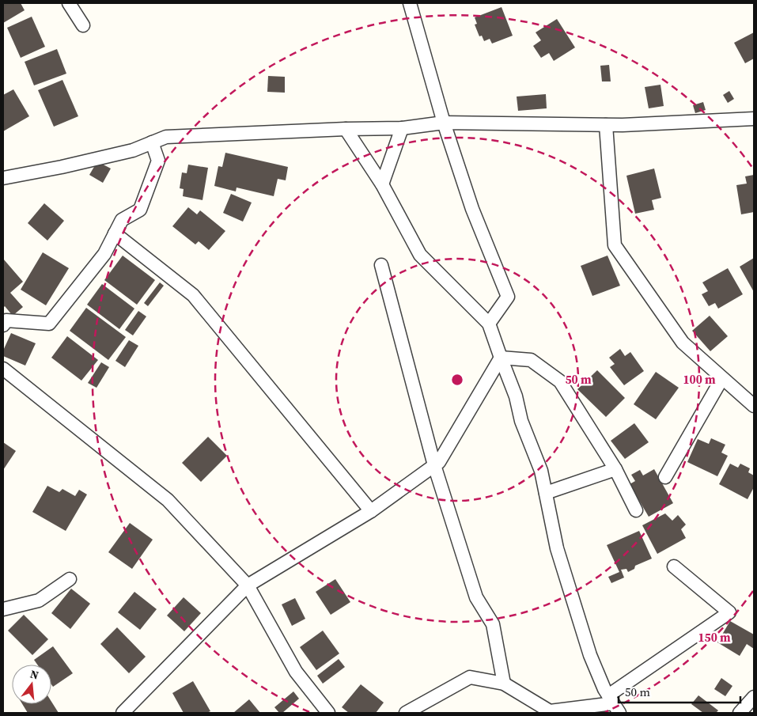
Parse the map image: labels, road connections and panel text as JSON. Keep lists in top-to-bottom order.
{
  "scale_bar": "50 m",
  "north": "top",
  "rings": ["50 m", "100 m", "150 m"]
}
